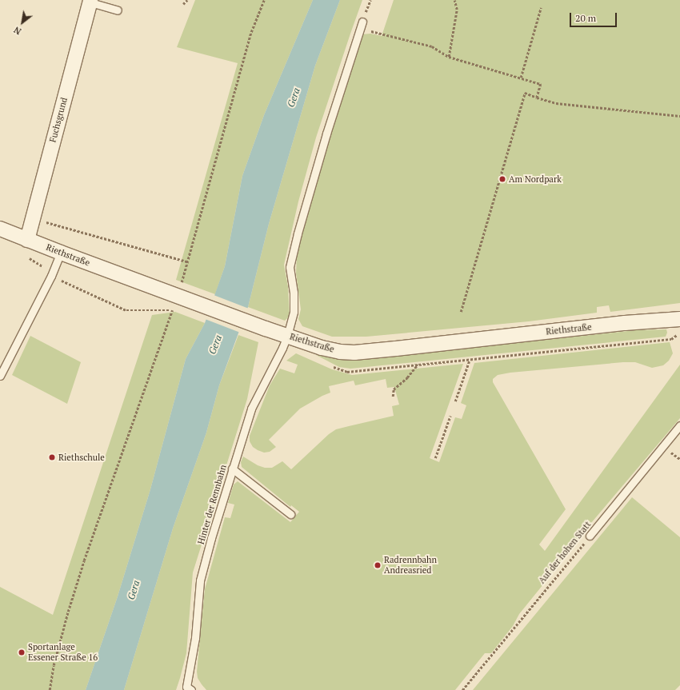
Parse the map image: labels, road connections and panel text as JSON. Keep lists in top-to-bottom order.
{
  "streets": {
    "street": ["Fuchsgrund", "Riethstraße"],
    "lane": ["Hinter der Rennbahn", "Auf der hohen Statt"]
  },
  "crossings": [
    ["Fuchsgrund", "Riethstraße"],
    ["Riethstraße", "Hinter der Rennbahn"]
  ],
  "water": ["Gera"],
  "places": [
    "Am Nordpark",
    "Riethschule",
    "Radrennbahn Andreasried",
    "Sportanlage Essener Straße 16"
  ],
  "scale_bar": "20 m",
  "north": "bottom left"
}
